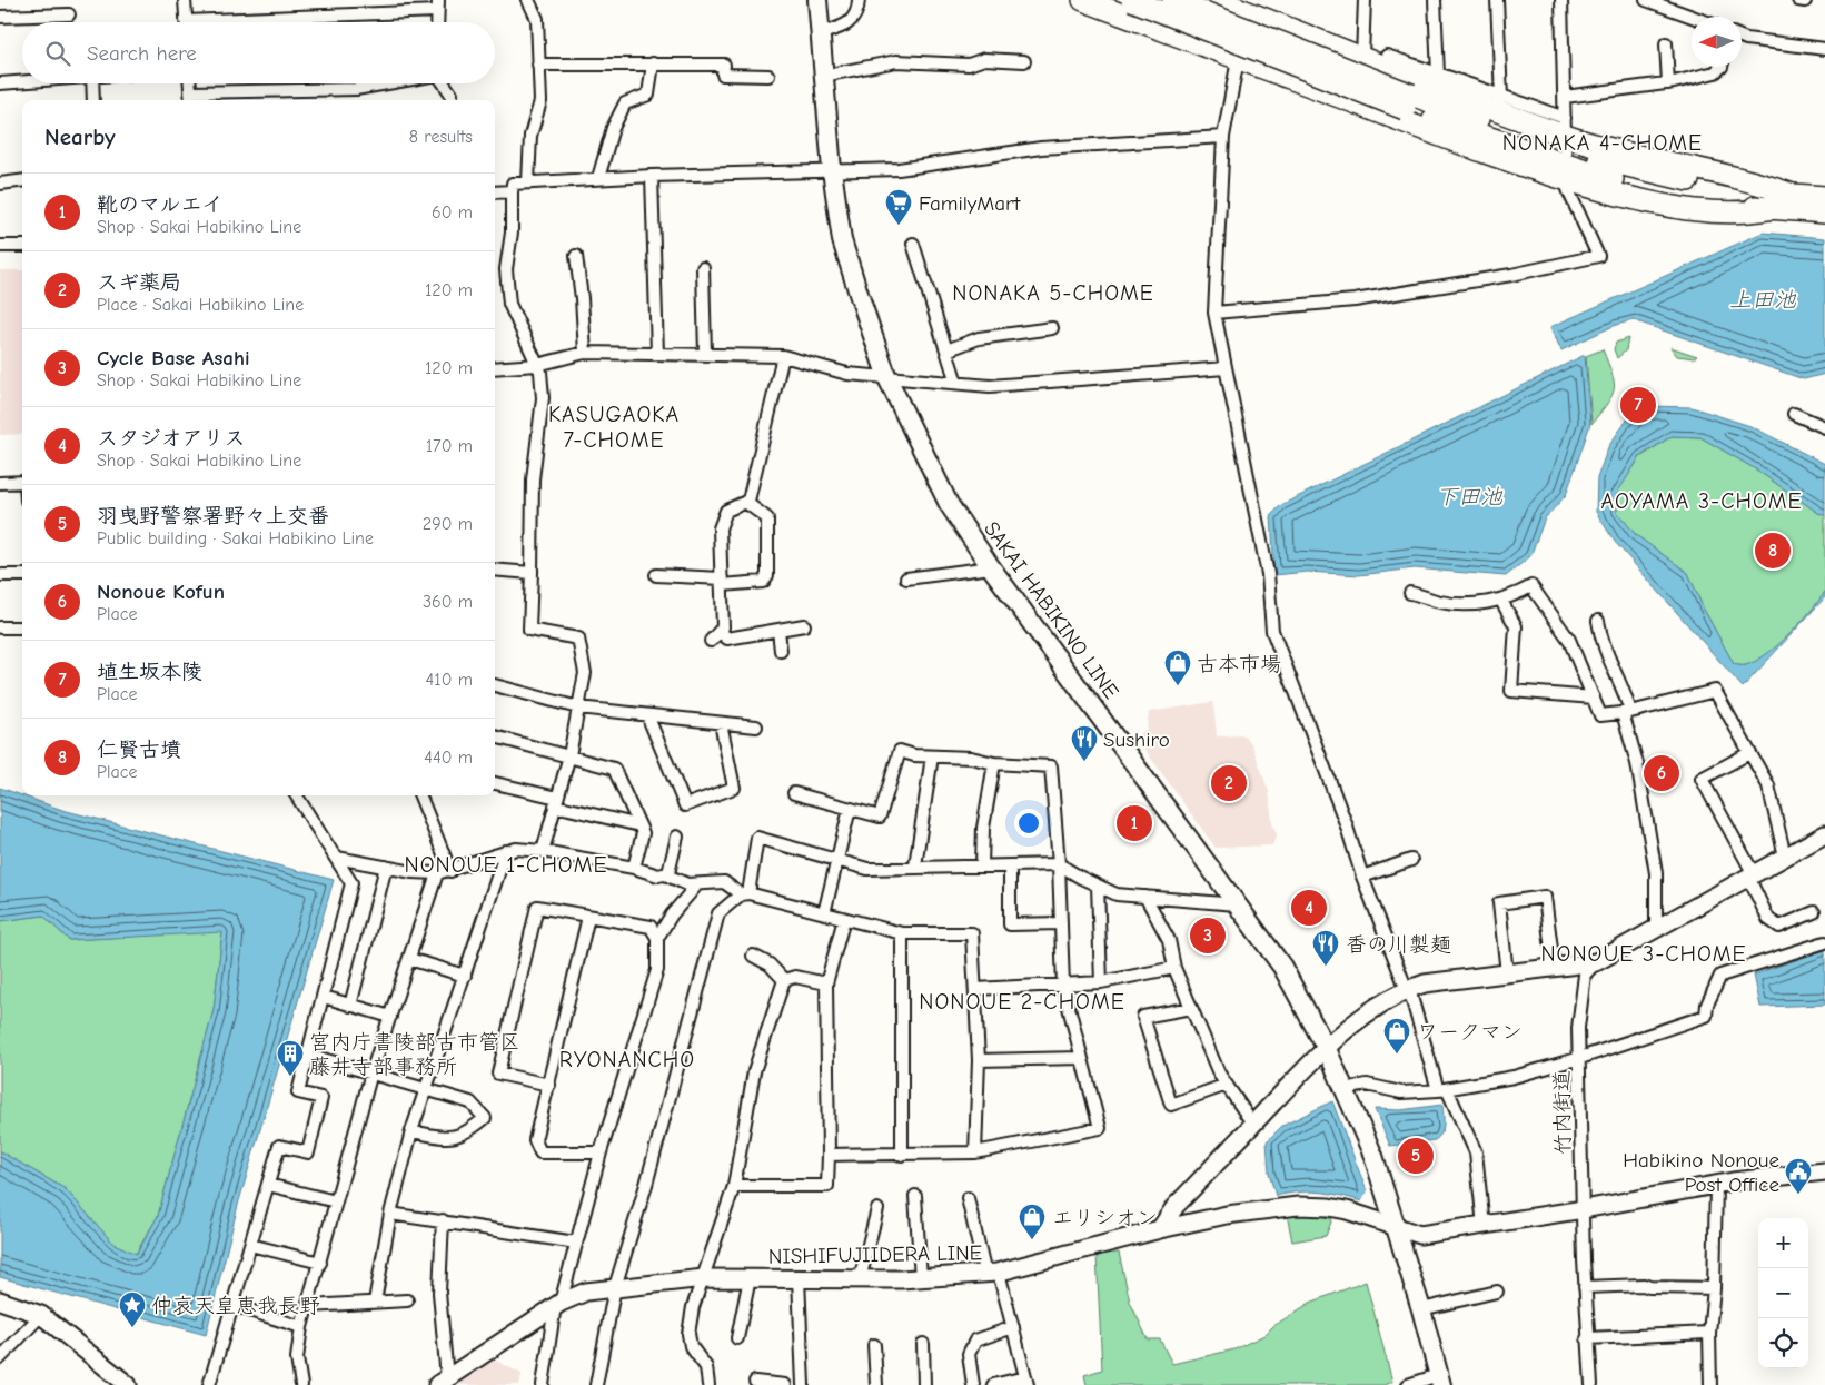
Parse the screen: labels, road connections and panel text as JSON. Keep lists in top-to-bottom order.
{
  "streets": {
    "main road": ["SAKAI HABIKINO LINE"],
    "street": ["竹内街道", "NISHIFUJIIDERA LINE"]
  },
  "crossings": [
    ["SAKAI HABIKINO LINE", "NISHIFUJIIDERA LINE"],
    ["竹内街道", "NISHIFUJIIDERA LINE"]
  ],
  "districts": [
    "NONAKA 4-CHOME",
    "NONAKA 5-CHOME",
    "KASUGAOKA 7-CHOME",
    "AOYAMA 3-CHOME",
    "NONOUE 1-CHOME",
    "NONOUE 3-CHOME",
    "NONOUE 2-CHOME",
    "RYONANCHO"
  ],
  "water": ["上田池", "下田池"],
  "places": {
    "supermarket": ["FamilyMart"],
    "shop": ["古本市場", "ワークマン", "エリシオン"],
    "restaurant": ["Sushiro", "香の川製麺"],
    "building": ["宮内庁書陵部古市管区 藤井寺部事務所"],
    "public building": ["Habikino Nonoue Post Office"],
    "place": ["仲哀天皇恵我長野"]
  },
  "north": "left",
  "page": {
    "search": "Search here",
    "heading": ["Nearby", "8 results"],
    "list": [
      {
        "mark": "1",
        "name": "靴のマルエイ",
        "note": "Shop · Sakai Habikino Line",
        "value": "60 m"
      },
      {
        "mark": "2",
        "name": "スギ薬局",
        "note": "Place · Sakai Habikino Line",
        "value": "120 m"
      },
      {
        "mark": "3",
        "name": "Cycle Base Asahi",
        "note": "Shop · Sakai Habikino Line",
        "value": "120 m"
      },
      {
        "mark": "4",
        "name": "スタジオアリス",
        "note": "Shop · Sakai Habikino Line",
        "value": "170 m"
      },
      {
        "mark": "5",
        "name": "羽曳野警察署野々上交番",
        "note": "Public building · Sakai Habikino Line",
        "value": "290 m"
      },
      {
        "mark": "6",
        "name": "Nonoue Kofun",
        "note": "Place",
        "value": "360 m"
      },
      {
        "mark": "7",
        "name": "埴生坂本陵",
        "note": "Place",
        "value": "410 m"
      },
      {
        "mark": "8",
        "name": "仁賢古墳",
        "note": "Place",
        "value": "440 m"
      }
    ],
    "pins": [
      "7",
      "8",
      "6",
      "2",
      "1",
      "4",
      "3",
      "5"
    ],
    "map_buttons": ["+", "−"]
  }
}
